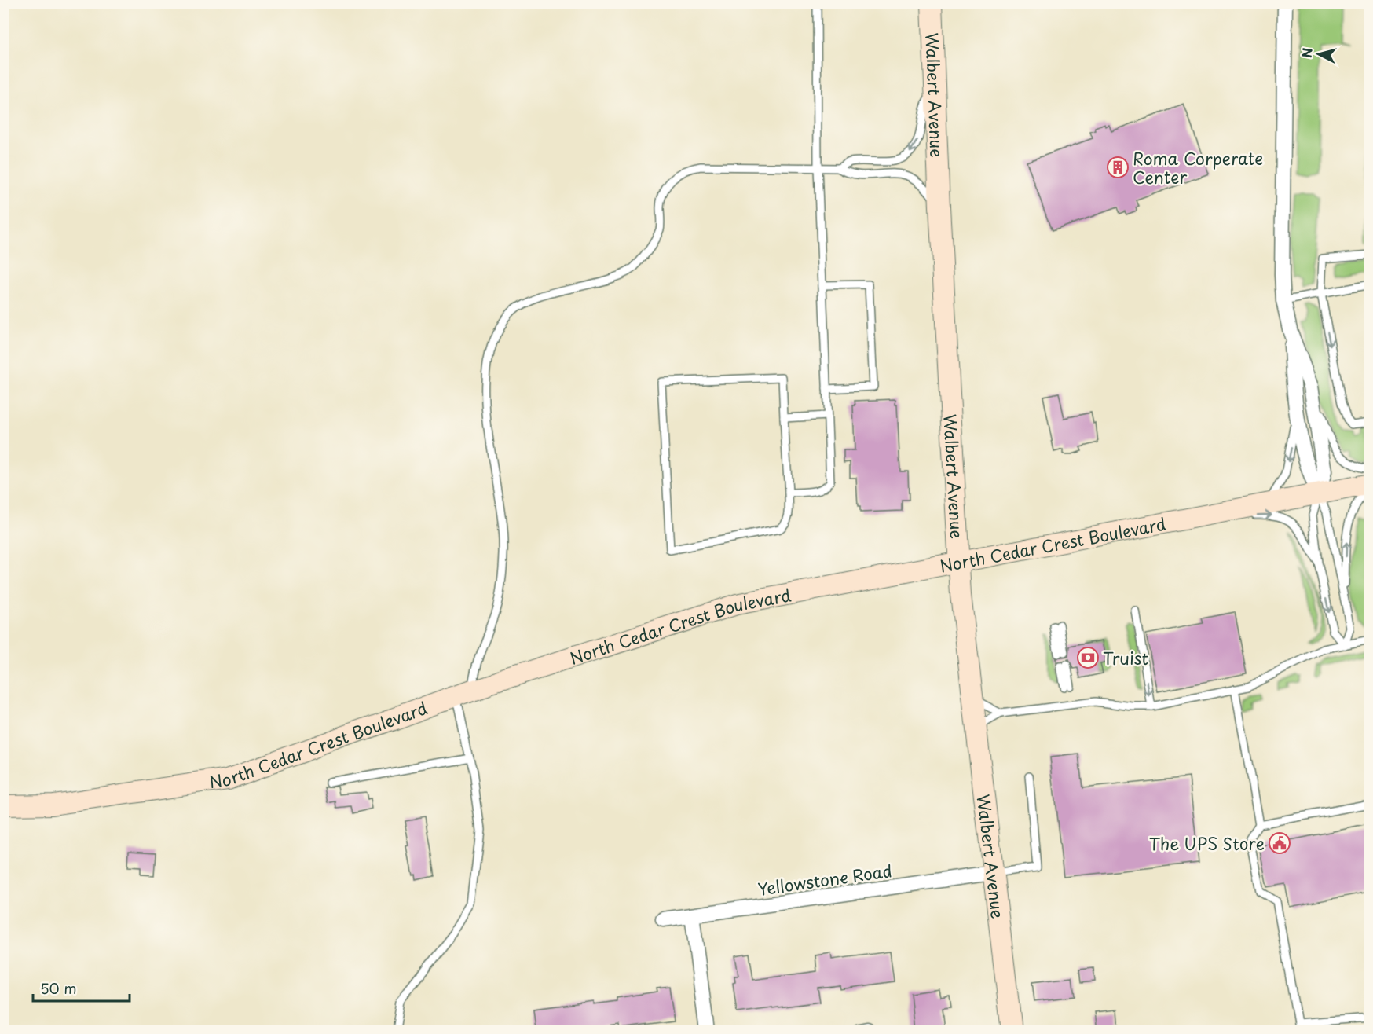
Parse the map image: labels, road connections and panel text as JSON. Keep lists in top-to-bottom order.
{
  "streets": {
    "main road": ["Walbert Avenue", "North Cedar Crest Boulevard"],
    "street": ["Yellowstone Road"]
  },
  "crossings": [
    ["Walbert Avenue", "North Cedar Crest Boulevard"],
    ["Walbert Avenue", "Yellowstone Road"]
  ],
  "places": {
    "building": ["Roma Corperate Center"],
    "bank": ["Truist"],
    "public building": ["The UPS Store"]
  },
  "scale_bar": "50 m",
  "north": "left"
}
